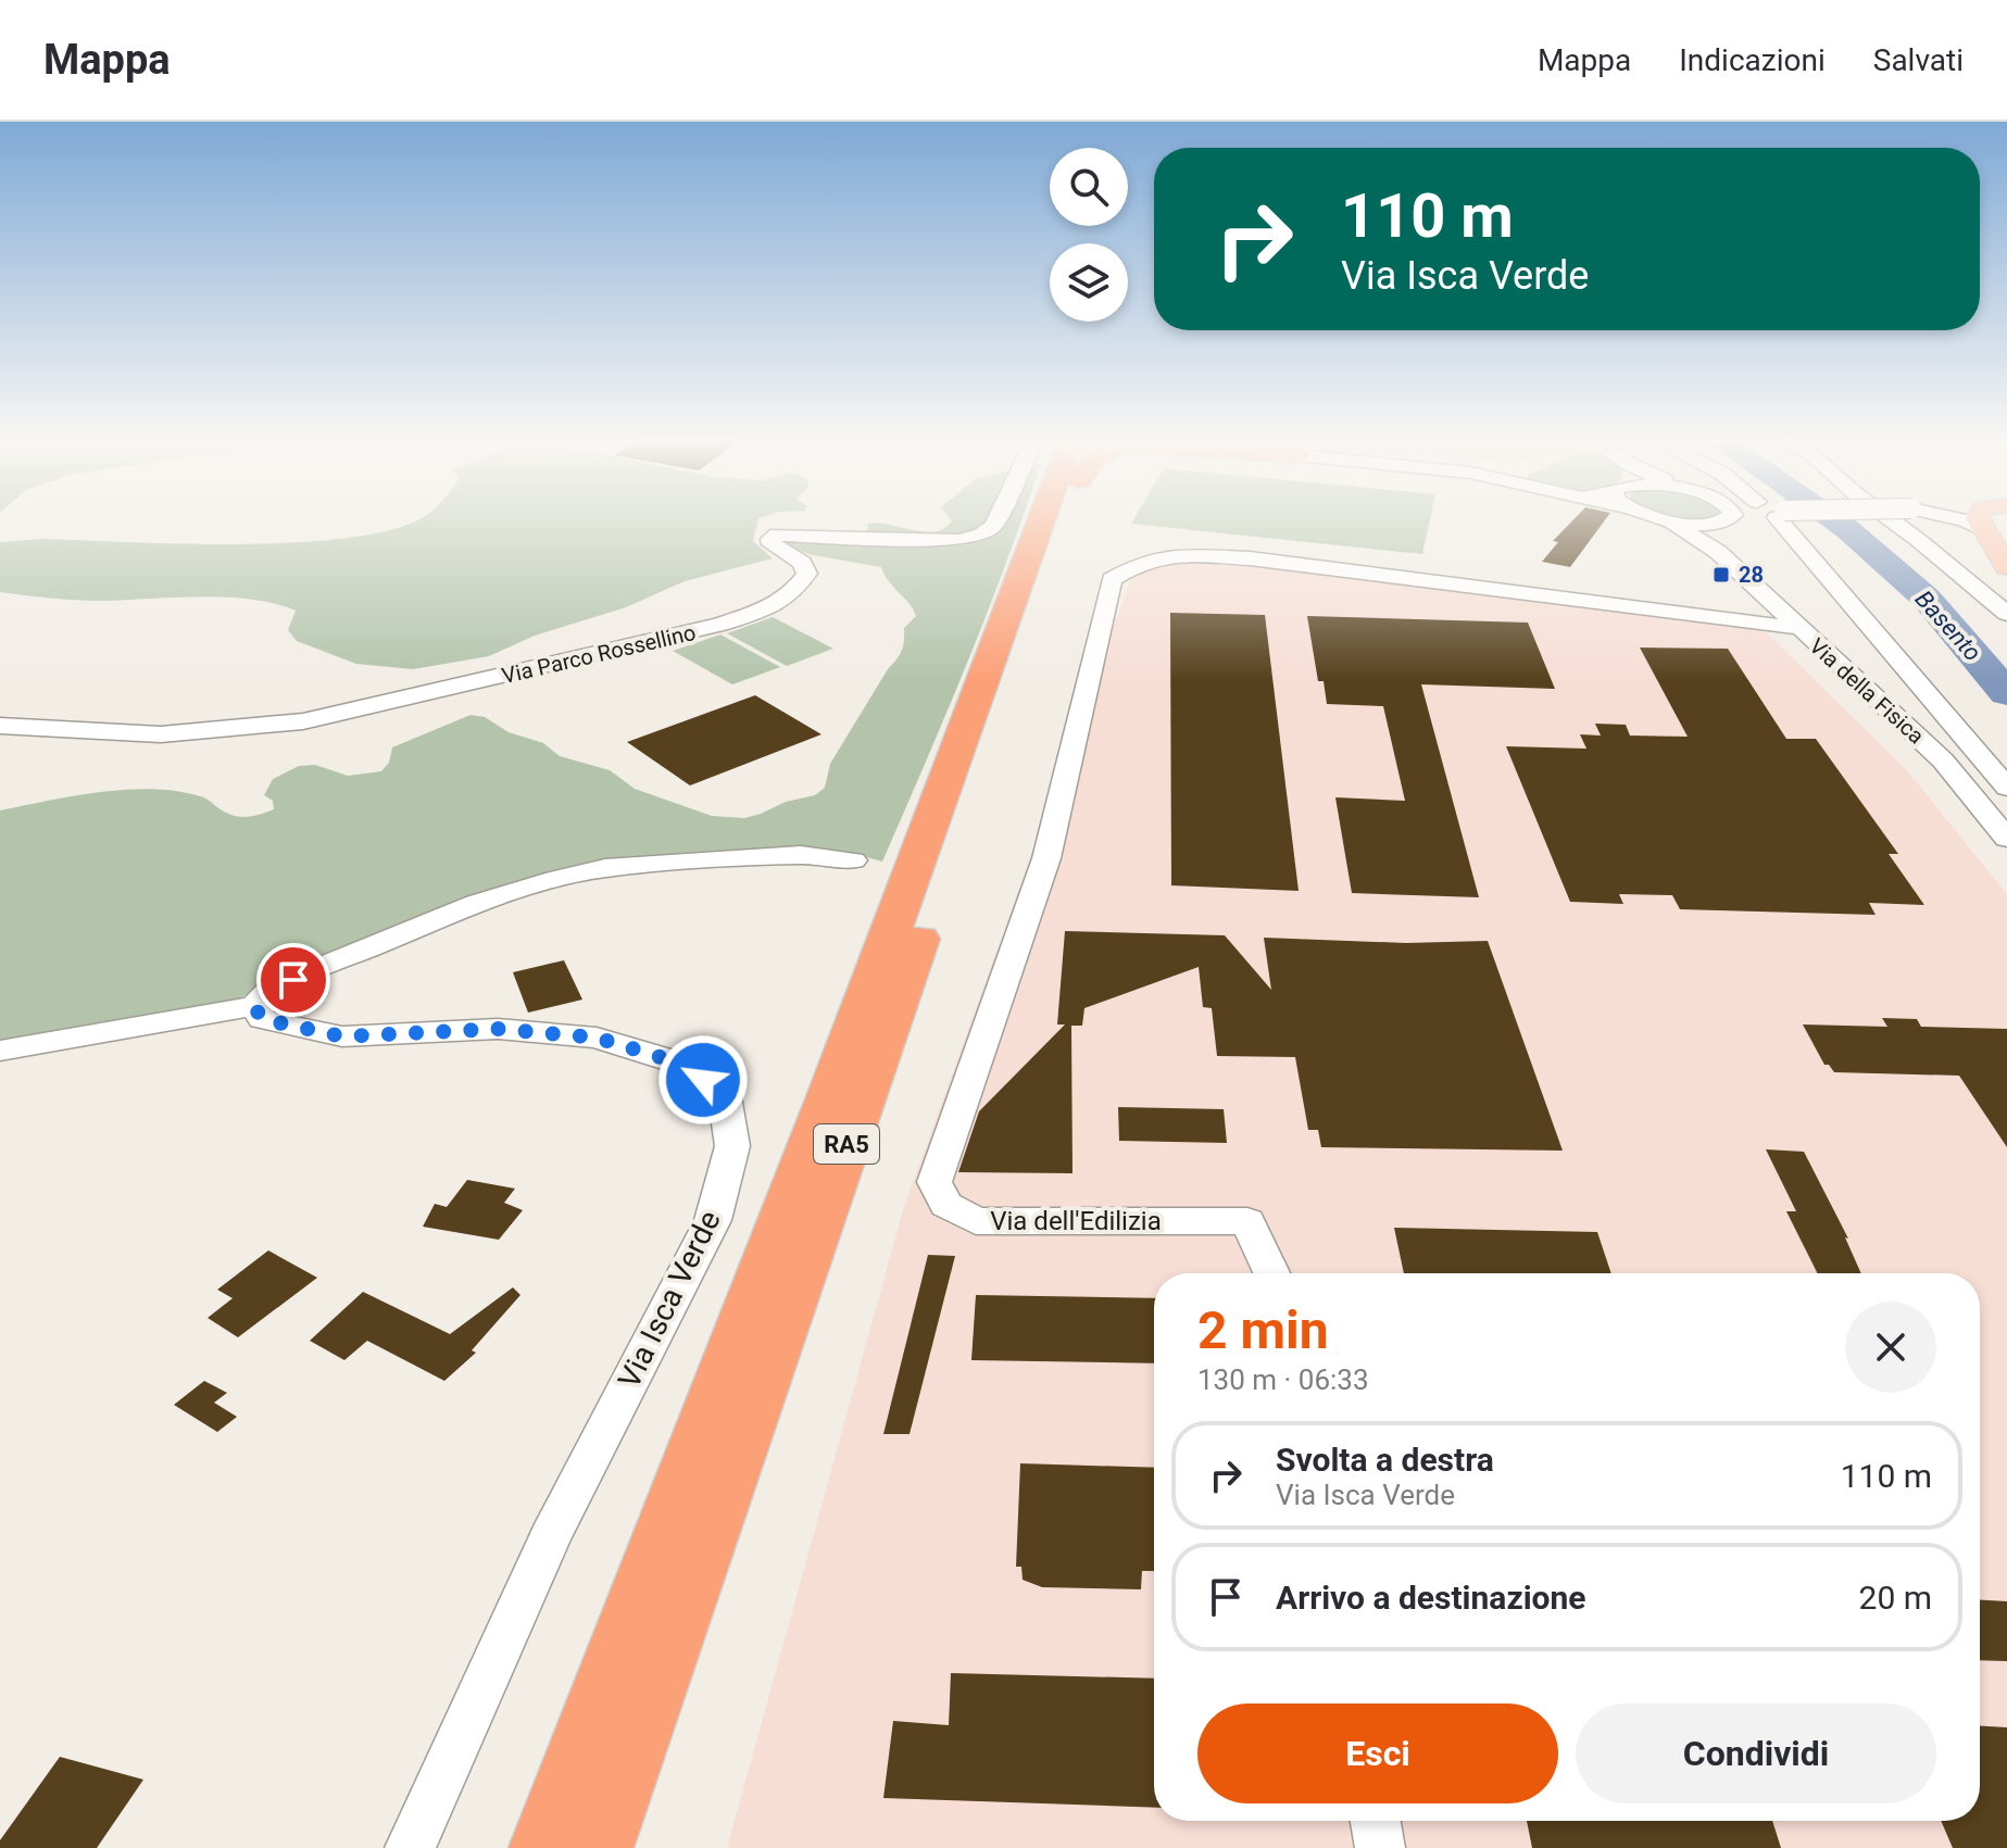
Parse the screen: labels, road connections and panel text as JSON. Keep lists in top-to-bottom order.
{
  "streets": {
    "highway": ["RA5"],
    "street": [
      "Via Parco Rossellino",
      "Via della Fisica",
      "Via dell'Edilizia",
      "Via Isca Verde"
    ]
  },
  "crossings": [
    ["Via della Fisica", "Via dell'Edilizia"]
  ],
  "water": ["Basento"],
  "places": {
    "transit": ["28"]
  },
  "page": {
    "header": "Mappa",
    "nav": ["Mappa", "Indicazioni", "Salvati"],
    "turn": ["110 m", "Via Isca Verde"],
    "heading": ["2 min", "130 m · 06:33"],
    "list": [
      {
        "name": "Svolta a destra",
        "note": "Via Isca Verde",
        "value": "110 m"
      },
      {
        "name": "Arrivo a destinazione",
        "value": "20 m"
      }
    ],
    "buttons": ["Esci", "Condividi"]
  }
}
